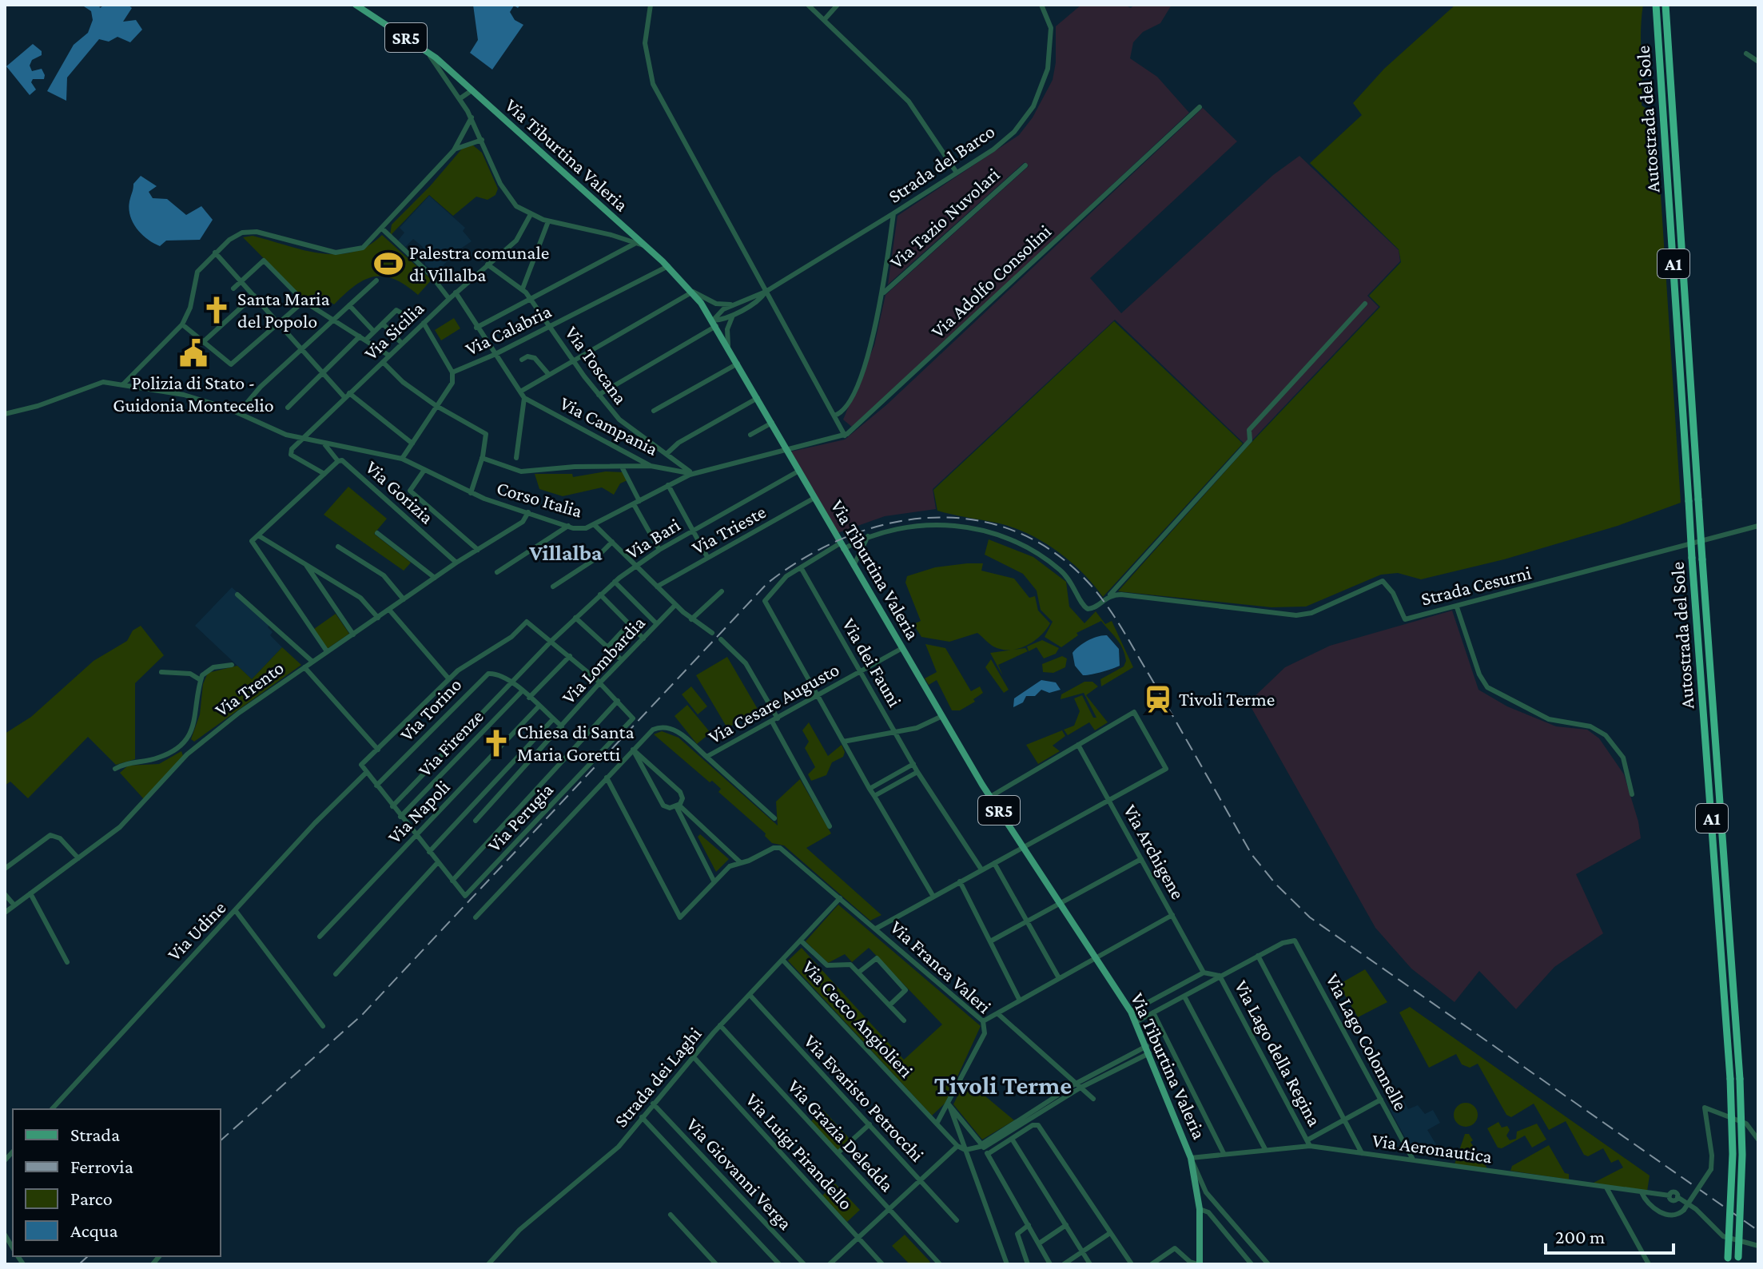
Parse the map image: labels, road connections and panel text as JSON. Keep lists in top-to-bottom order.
{
  "streets": {
    "highway": ["Autostrada del Sole", "A1"],
    "main road": ["SR5", "Via Tiburtina Valeria"],
    "street": [
      "Strada del Barco",
      "Via Tazio Nuvolari",
      "Via Adolfo Consolini",
      "Via Calabria",
      "Via Sicilia",
      "Via Toscana",
      "Via Campania",
      "Via Gorizia",
      "Corso Italia",
      "Via Trieste",
      "Via Bari",
      "Strada Cesurni",
      "Via Lombardia",
      "Via dei Fauni",
      "Via Trento",
      "Via Cesare Augusto",
      "Via Torino",
      "Via Firenze",
      "Via Napoli",
      "Via Perugia",
      "Via Archigene",
      "Via Udine",
      "Via Franca Valeri",
      "Via Cecco Angiolieri",
      "Via Lago Colonnelle",
      "Via Lago della Regina",
      "Strada dei Laghi",
      "Via Evaristo Petrocchi",
      "Via Grazia Deledda",
      "Via Aeronautica",
      "Via Luigi Pirandello",
      "Via Giovanni Verga"
    ]
  },
  "crossings": [
    ["Via Tiburtina Valeria", "Strada del Barco"],
    ["Via Tiburtina Valeria", "Via Adolfo Consolini"],
    ["Via Tiburtina Valeria", "Via Calabria"],
    ["Via Tiburtina Valeria", "Corso Italia"],
    ["Via Tiburtina Valeria", "Via Trieste"],
    ["Via Tiburtina Valeria", "Via Bari"],
    ["Via Tiburtina Valeria", "Via Cesare Augusto"],
    ["Via Tiburtina Valeria", "Via Aeronautica"],
    ["Via Adolfo Consolini", "Corso Italia"],
    ["Via Calabria", "Via Toscana"],
    ["Via Calabria", "Via Campania"],
    ["Via Calabria", "Corso Italia"],
    ["Via Sicilia", "Via Toscana"],
    ["Via Sicilia", "Via Campania"],
    ["Via Sicilia", "Corso Italia"],
    ["Via Toscana", "Via Campania"],
    ["Via Toscana", "Corso Italia"],
    ["Via Campania", "Corso Italia"],
    ["Via Gorizia", "Corso Italia"],
    ["Via Gorizia", "Via Trento"],
    ["Corso Italia", "Via Trento"],
    ["Via Bari", "Via Torino"],
    ["Via Bari", "Via Perugia"],
    ["Via Lombardia", "Via Perugia"],
    ["Via dei Fauni", "Via Cesare Augusto"],
    ["Via Perugia", "Via Udine"],
    ["Via Franca Valeri", "Via Cecco Angiolieri"],
    ["Via Franca Valeri", "Strada dei Laghi"],
    ["Via Cecco Angiolieri", "Strada dei Laghi"],
    ["Via Lago Colonnelle", "Via Aeronautica"],
    ["Via Lago della Regina", "Via Aeronautica"],
    ["Strada dei Laghi", "Via Evaristo Petrocchi"],
    ["Strada dei Laghi", "Via Grazia Deledda"],
    ["Strada dei Laghi", "Via Luigi Pirandello"],
    ["Strada dei Laghi", "Via Giovanni Verga"]
  ],
  "districts": ["Villalba", "Tivoli Terme"],
  "places": {
    "sports": ["Palestra comunale di Villalba"],
    "church": ["Santa Maria del Popolo", "Chiesa di Santa Maria Goretti"],
    "public building": ["Polizia di Stato - Guidonia Montecelio"],
    "station": ["Tivoli Terme"]
  },
  "legend": [
    "Strada",
    "Ferrovia",
    "Parco",
    "Acqua"
  ],
  "scale_bar": "200 m"
}
